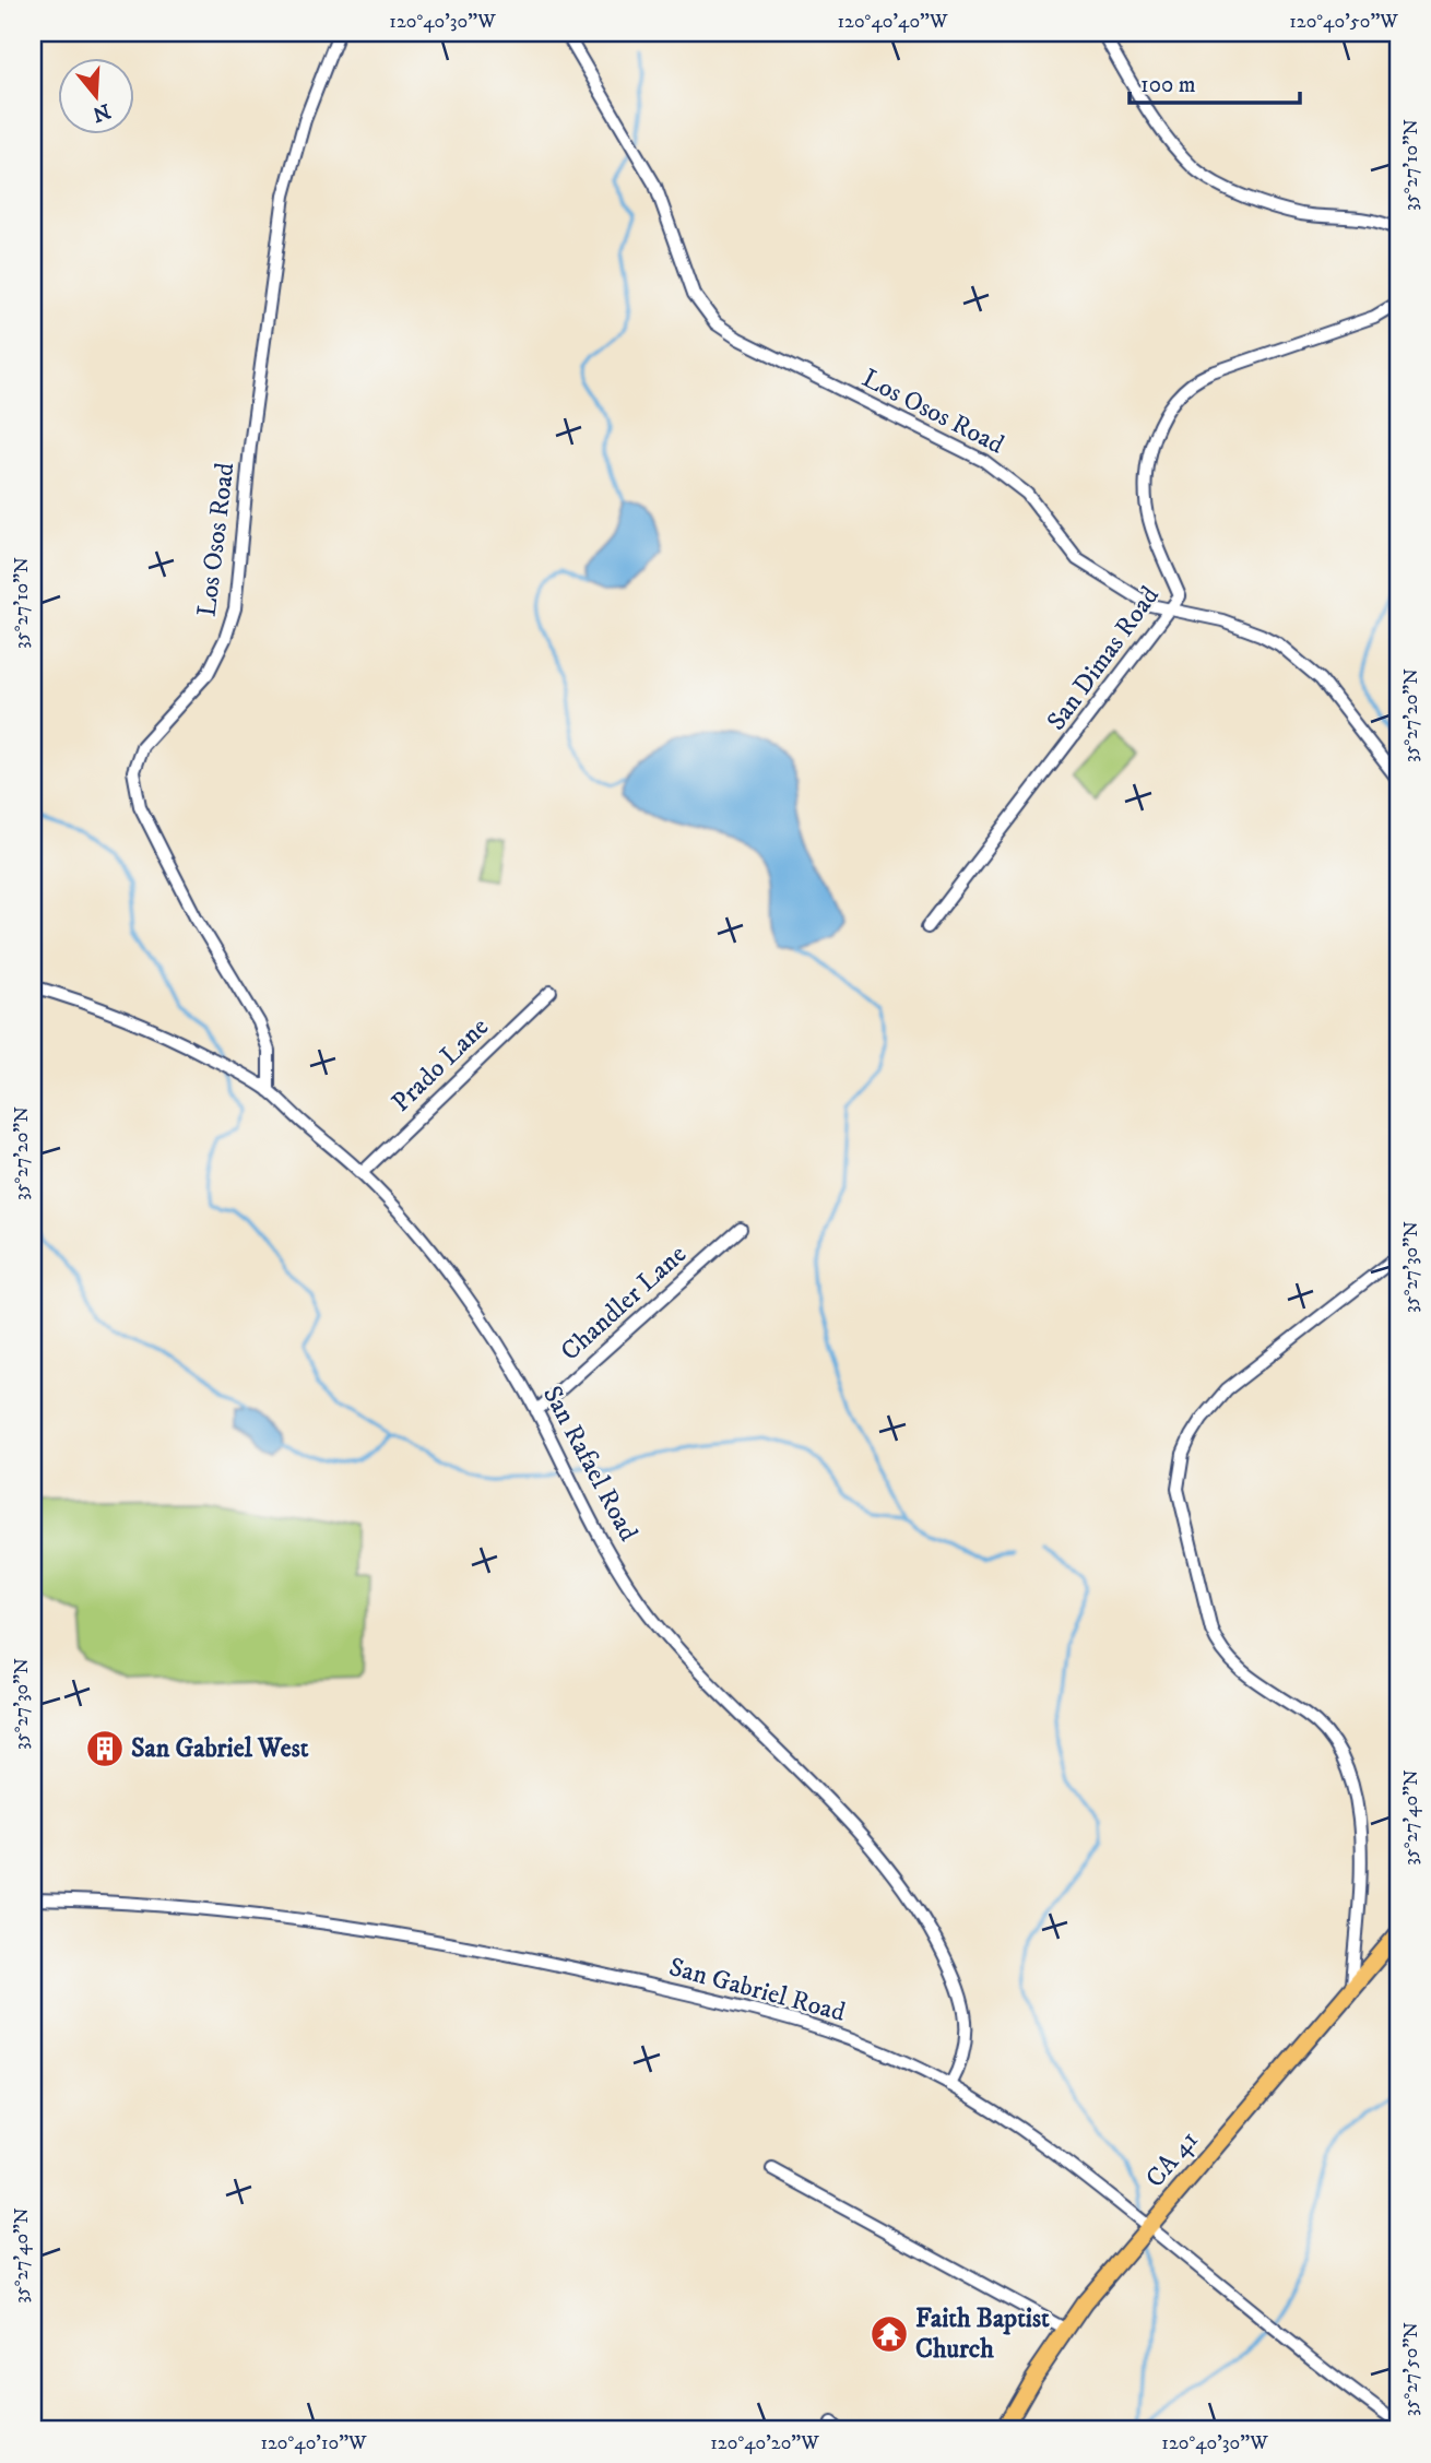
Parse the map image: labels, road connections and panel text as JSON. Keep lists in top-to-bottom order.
{
  "streets": {
    "main road": ["CA 41"],
    "street": [
      "Los Osos Road",
      "San Dimas Road",
      "Prado Lane",
      "Chandler Lane",
      "San Rafael Road",
      "San Gabriel Road"
    ]
  },
  "crossings": [
    ["Los Osos Road", "San Dimas Road"],
    ["Los Osos Road", "San Rafael Road"],
    ["Prado Lane", "San Rafael Road"],
    ["Chandler Lane", "San Rafael Road"],
    ["San Rafael Road", "San Gabriel Road"],
    ["San Gabriel Road", "CA 41"]
  ],
  "places": {
    "building": ["San Gabriel West"],
    "temple": ["Faith Baptist Church"]
  },
  "scale_bar": "100 m",
  "north": "bottom",
  "coordinates": [
    "120°40'30\"W",
    "120°40'40\"W",
    "120°40'50\"W",
    "35°27'10\"N",
    "35°27'20\"N",
    "35°27'30\"N",
    "35°27'40\"N",
    "35°27'50\"N",
    "120°40'10\"W",
    "120°40'20\"W"
  ]
}
